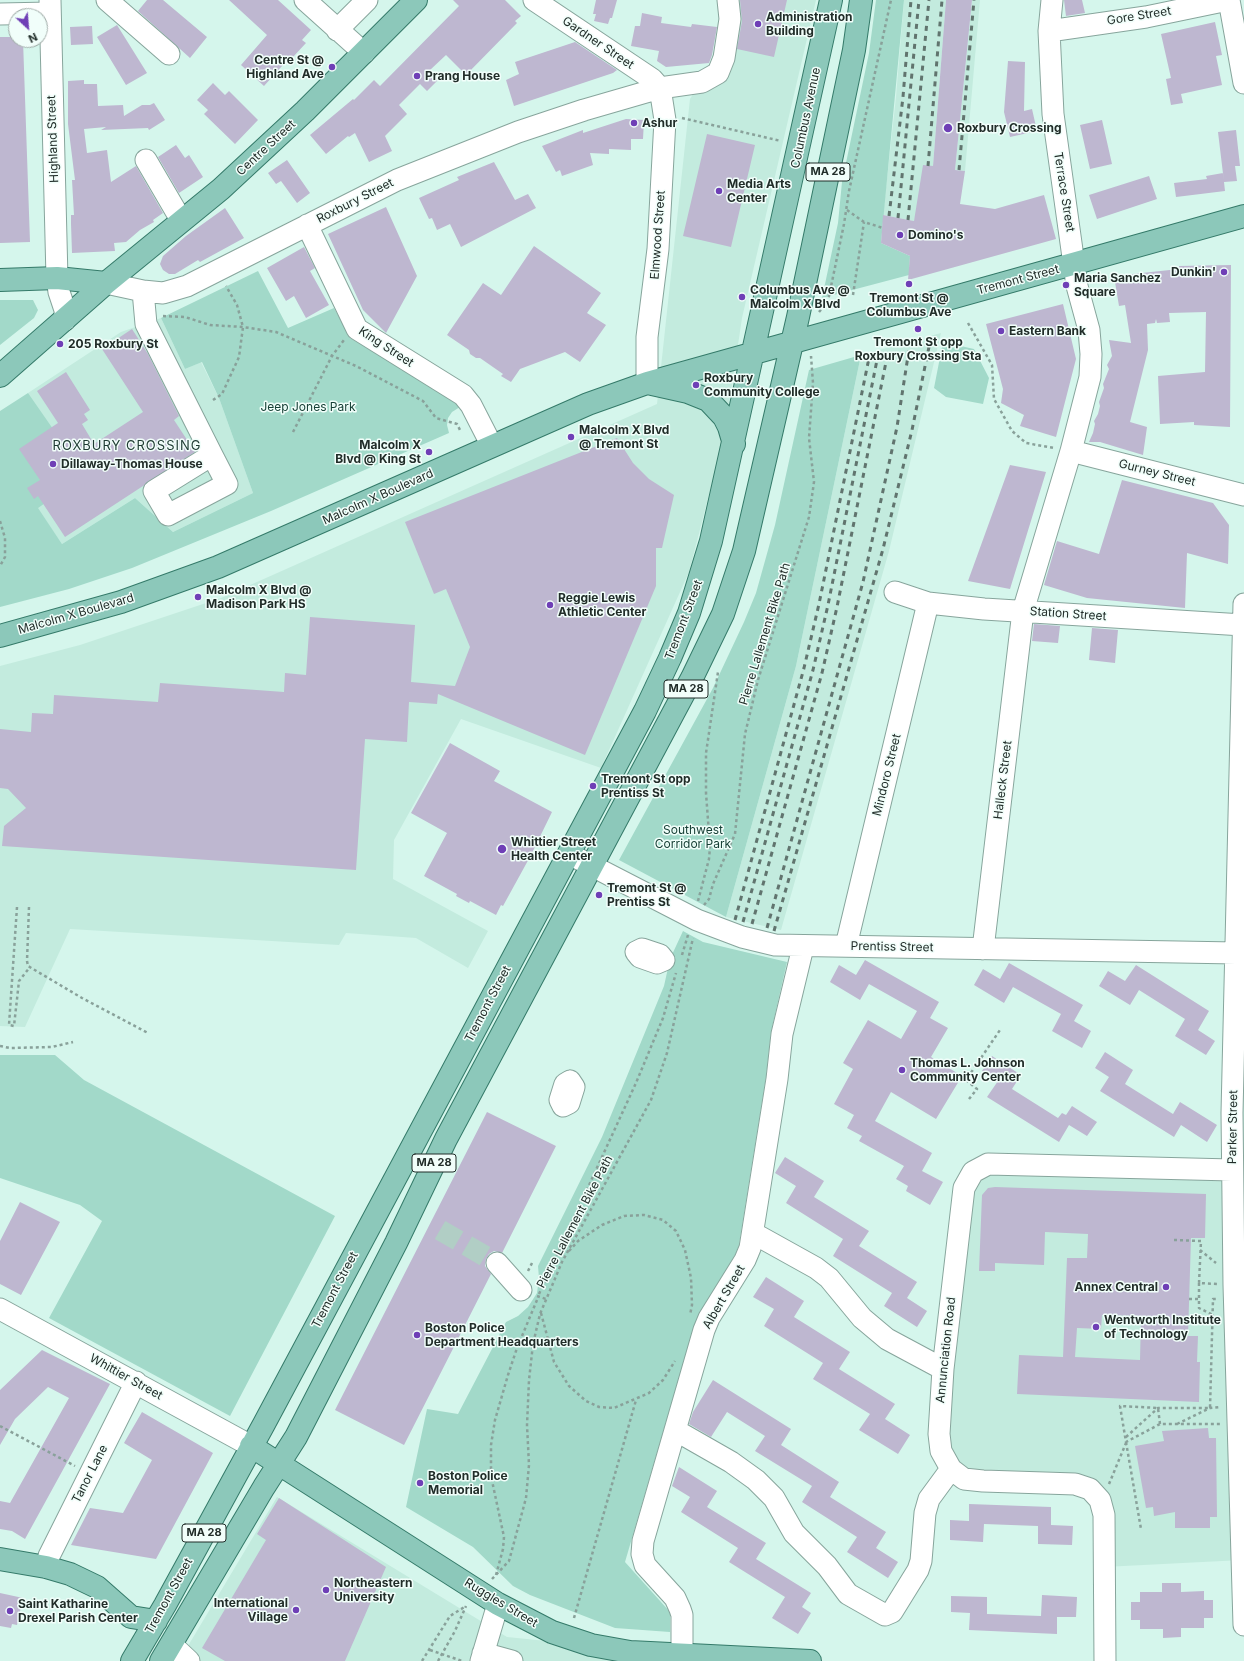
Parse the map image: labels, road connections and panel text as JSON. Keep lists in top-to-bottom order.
{
  "streets": {
    "main road": [
      "Columbus Avenue",
      "Centre Street",
      "MA 28",
      "Tremont Street",
      "Malcolm X Boulevard",
      "Ruggles Street"
    ],
    "street": [
      "Gore Street",
      "Gardner Street",
      "Highland Street",
      "Terrace Street",
      "Roxbury Street",
      "Elmwood Street",
      "King Street",
      "Gurney Street",
      "Station Street",
      "Mindoro Street",
      "Halleck Street",
      "Prentiss Street",
      "Parker Street",
      "Albert Street",
      "Annunciation Road",
      "Whittier Street",
      "Tanor Lane"
    ],
    "path": ["Pierre Lallement Bike Path"]
  },
  "crossings": [
    ["Gore Street", "Terrace Street"],
    ["Gardner Street", "Roxbury Street"],
    ["Gardner Street", "Elmwood Street"],
    ["Columbus Avenue", "Tremont Street"],
    ["Columbus Avenue", "Malcolm X Boulevard"],
    ["Centre Street", "Roxbury Street"],
    ["MA 28", "Tremont Street"],
    ["Terrace Street", "Tremont Street"],
    ["Roxbury Street", "Elmwood Street"],
    ["Roxbury Street", "King Street"],
    ["Elmwood Street", "Malcolm X Boulevard"],
    ["Tremont Street", "Malcolm X Boulevard"],
    ["Tremont Street", "Prentiss Street"],
    ["Tremont Street", "Whittier Street"],
    ["Tremont Street", "Ruggles Street"],
    ["King Street", "Malcolm X Boulevard"],
    ["Station Street", "Mindoro Street"],
    ["Station Street", "Halleck Street"],
    ["Station Street", "Parker Street"],
    ["Mindoro Street", "Prentiss Street"],
    ["Halleck Street", "Prentiss Street"],
    ["Prentiss Street", "Parker Street"],
    ["Prentiss Street", "Albert Street"],
    ["Parker Street", "Annunciation Road"],
    ["Albert Street", "Ruggles Street"],
    ["Whittier Street", "Tanor Lane"],
    ["Whittier Street", "Ruggles Street"]
  ],
  "districts": ["ROXBURY CROSSING"],
  "parks": ["Jeep Jones Park", "Southwest Corridor Park"],
  "places": [
    "Administration Building",
    "Centre St @ Highland Ave",
    "Prang House",
    "Ashur",
    "Roxbury Crossing",
    "Media Arts Center",
    "Domino's",
    "Dunkin'",
    "Tremont St @ Columbus Ave",
    "Maria Sanchez Square",
    "Columbus Ave @ Malcolm X Blvd",
    "Tremont St opp Roxbury Crossing Sta",
    "Eastern Bank",
    "205 Roxbury St",
    "Roxbury Community College",
    "Malcolm X Blvd @ Tremont St",
    "Malcolm X Blvd @ King St",
    "Dillaway-Thomas House",
    "Malcolm X Blvd @ Madison Park HS",
    "Reggie Lewis Athletic Center",
    "Tremont St opp Prentiss St",
    "Whittier Street Health Center",
    "Tremont St @ Prentiss St",
    "Thomas L. Johnson Community Center",
    "Annex Central",
    "Wentworth Institute of Technology",
    "Boston Police Department Headquarters",
    "Boston Police Memorial",
    "Northeastern University",
    "International Village",
    "Saint Katharine Drexel Parish Center"
  ],
  "north": "bottom right"
}
